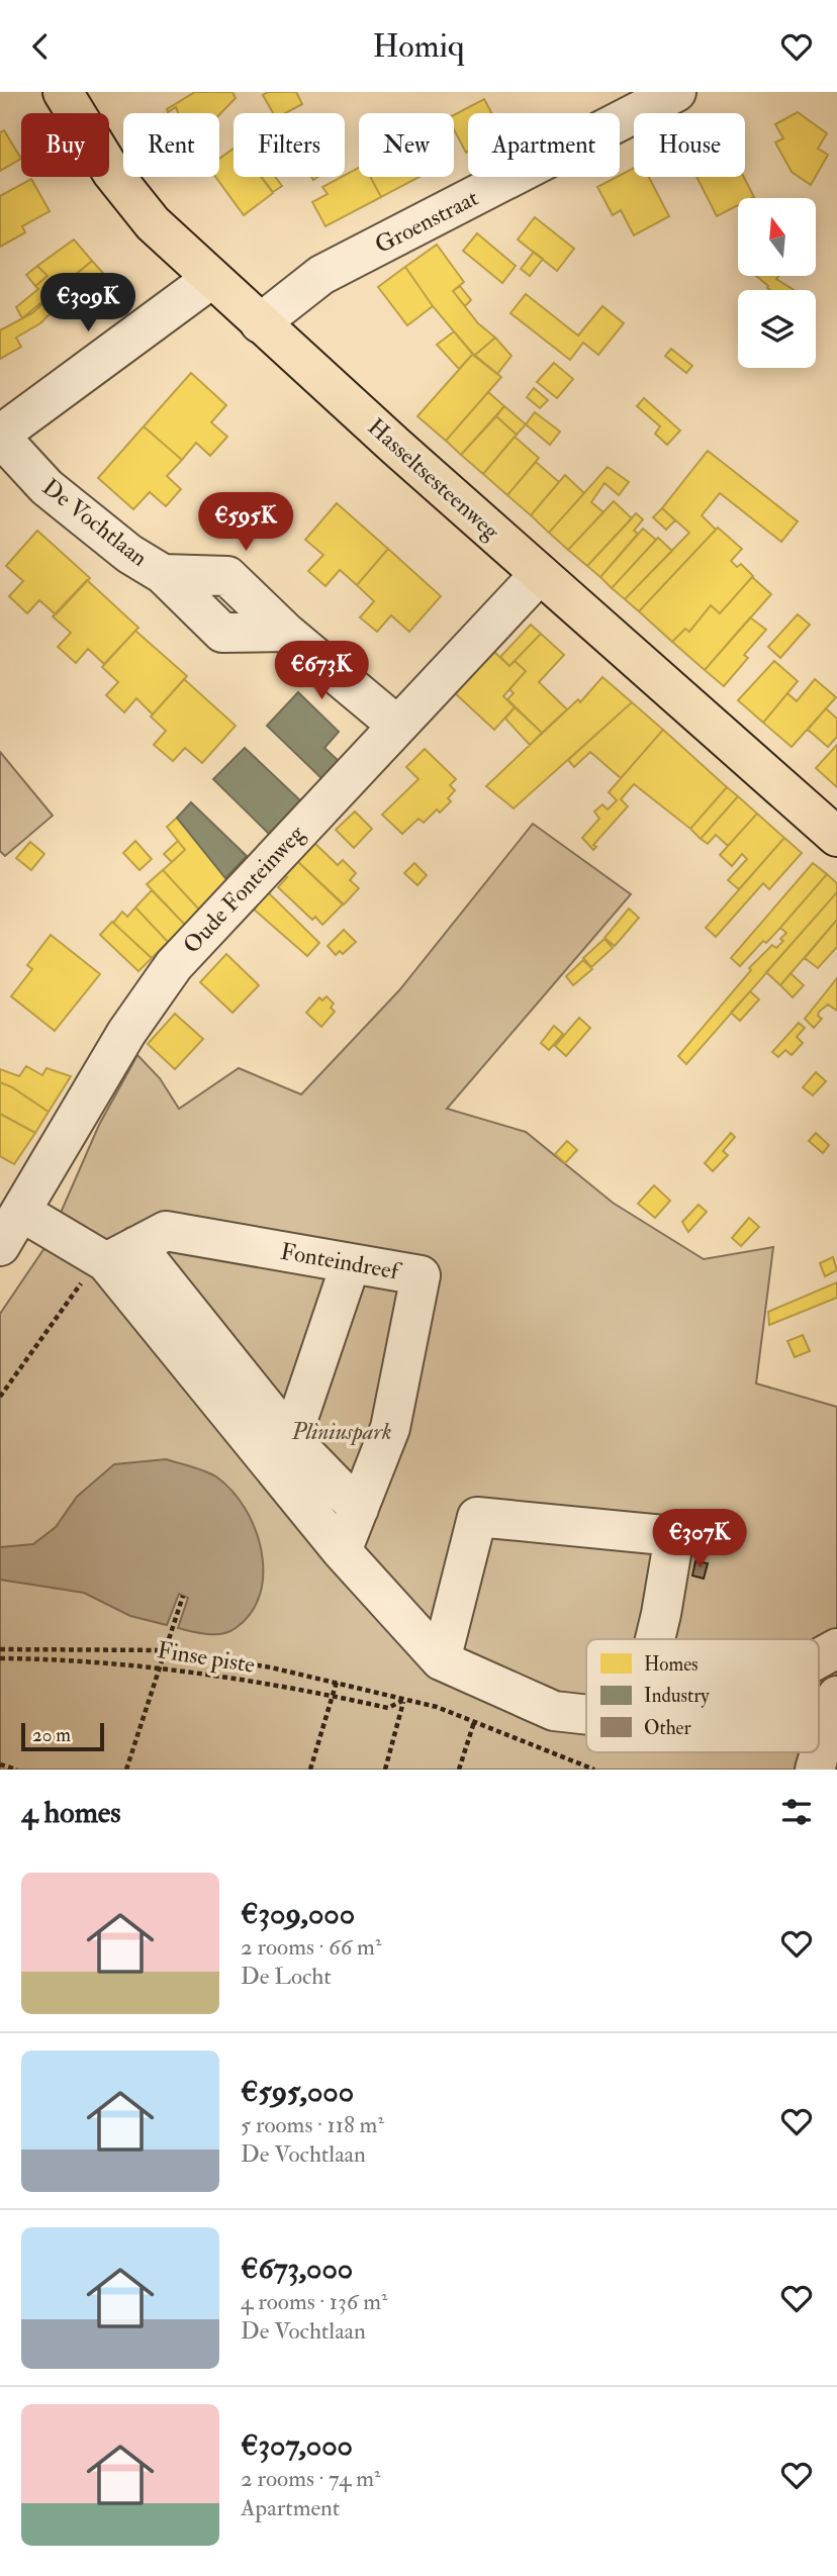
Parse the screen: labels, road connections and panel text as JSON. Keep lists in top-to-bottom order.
{
  "streets": {
    "main road": ["Hasseltsesteenweg"],
    "street": [
      "Groenstraat",
      "De Vochtlaan",
      "Oude Fonteinweg",
      "Fonteindreef"
    ],
    "path": ["Finse piste"]
  },
  "crossings": [
    ["Groenstraat", "Hasseltsesteenweg"],
    ["Hasseltsesteenweg", "Oude Fonteinweg"],
    ["De Vochtlaan", "Oude Fonteinweg"]
  ],
  "parks": ["Pliniuspark"],
  "legend": ["Homes", "Industry", "Other"],
  "scale_bar": "20 m",
  "north": "top",
  "page": {
    "header": "Homiq",
    "chip": [
      "Buy",
      "Rent",
      "Filters",
      "New",
      "Apartment",
      "House"
    ],
    "price": [
      "€309K",
      "€595K",
      "€673K",
      "€307K"
    ],
    "scale": "20 m",
    "heading": "4 homes",
    "list": [
      {
        "name": "€309,000",
        "note": "2 rooms · 66 m² · De Locht"
      },
      {
        "name": "€595,000",
        "note": "5 rooms · 118 m² · De Vochtlaan"
      },
      {
        "name": "€673,000",
        "note": "4 rooms · 136 m² · De Vochtlaan"
      },
      {
        "name": "€307,000",
        "note": "2 rooms · 74 m² · Apartment"
      }
    ]
  }
}
